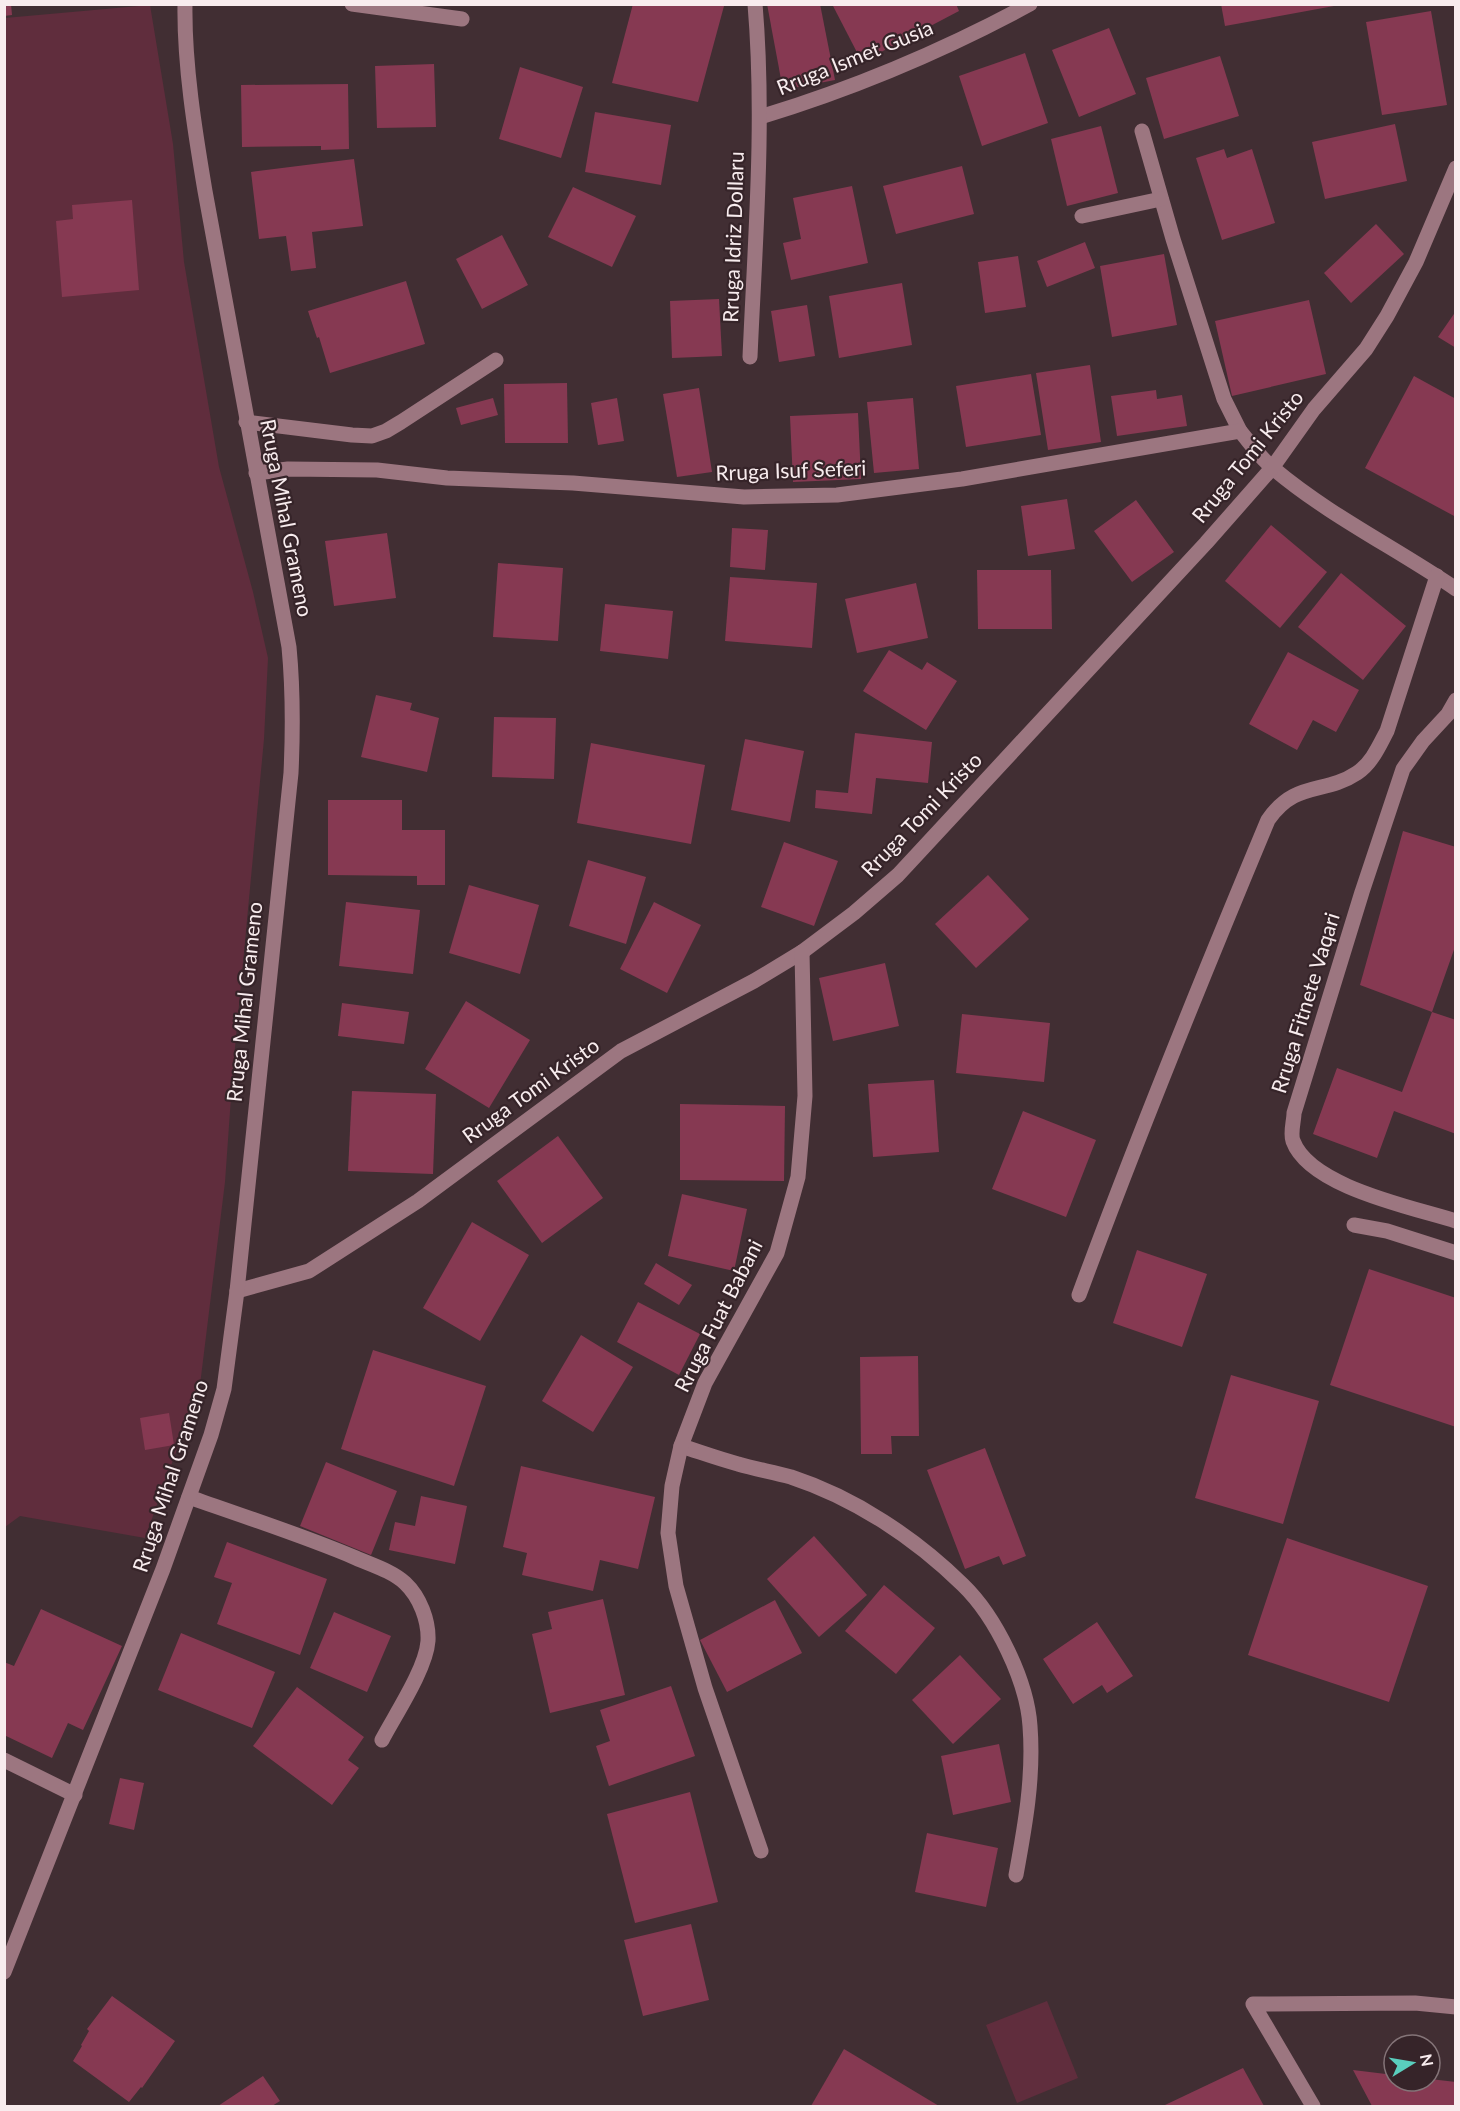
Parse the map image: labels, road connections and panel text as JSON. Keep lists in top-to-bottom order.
{
  "streets": {
    "street": [
      "Rruga Ismet Gusia",
      "Rruga Idriz Dollaru",
      "Rruga Tomi Kristo",
      "Rruga Isuf Seferi",
      "Rruga Mihal Grameno",
      "Rruga Fitnete Vaqari",
      "Rruga Fuat Babani"
    ]
  },
  "crossings": [
    ["Rruga Ismet Gusia", "Rruga Idriz Dollaru"],
    ["Rruga Tomi Kristo", "Rruga Mihal Grameno"],
    ["Rruga Tomi Kristo", "Rruga Fuat Babani"],
    ["Rruga Isuf Seferi", "Rruga Mihal Grameno"]
  ],
  "north": "right"
}
